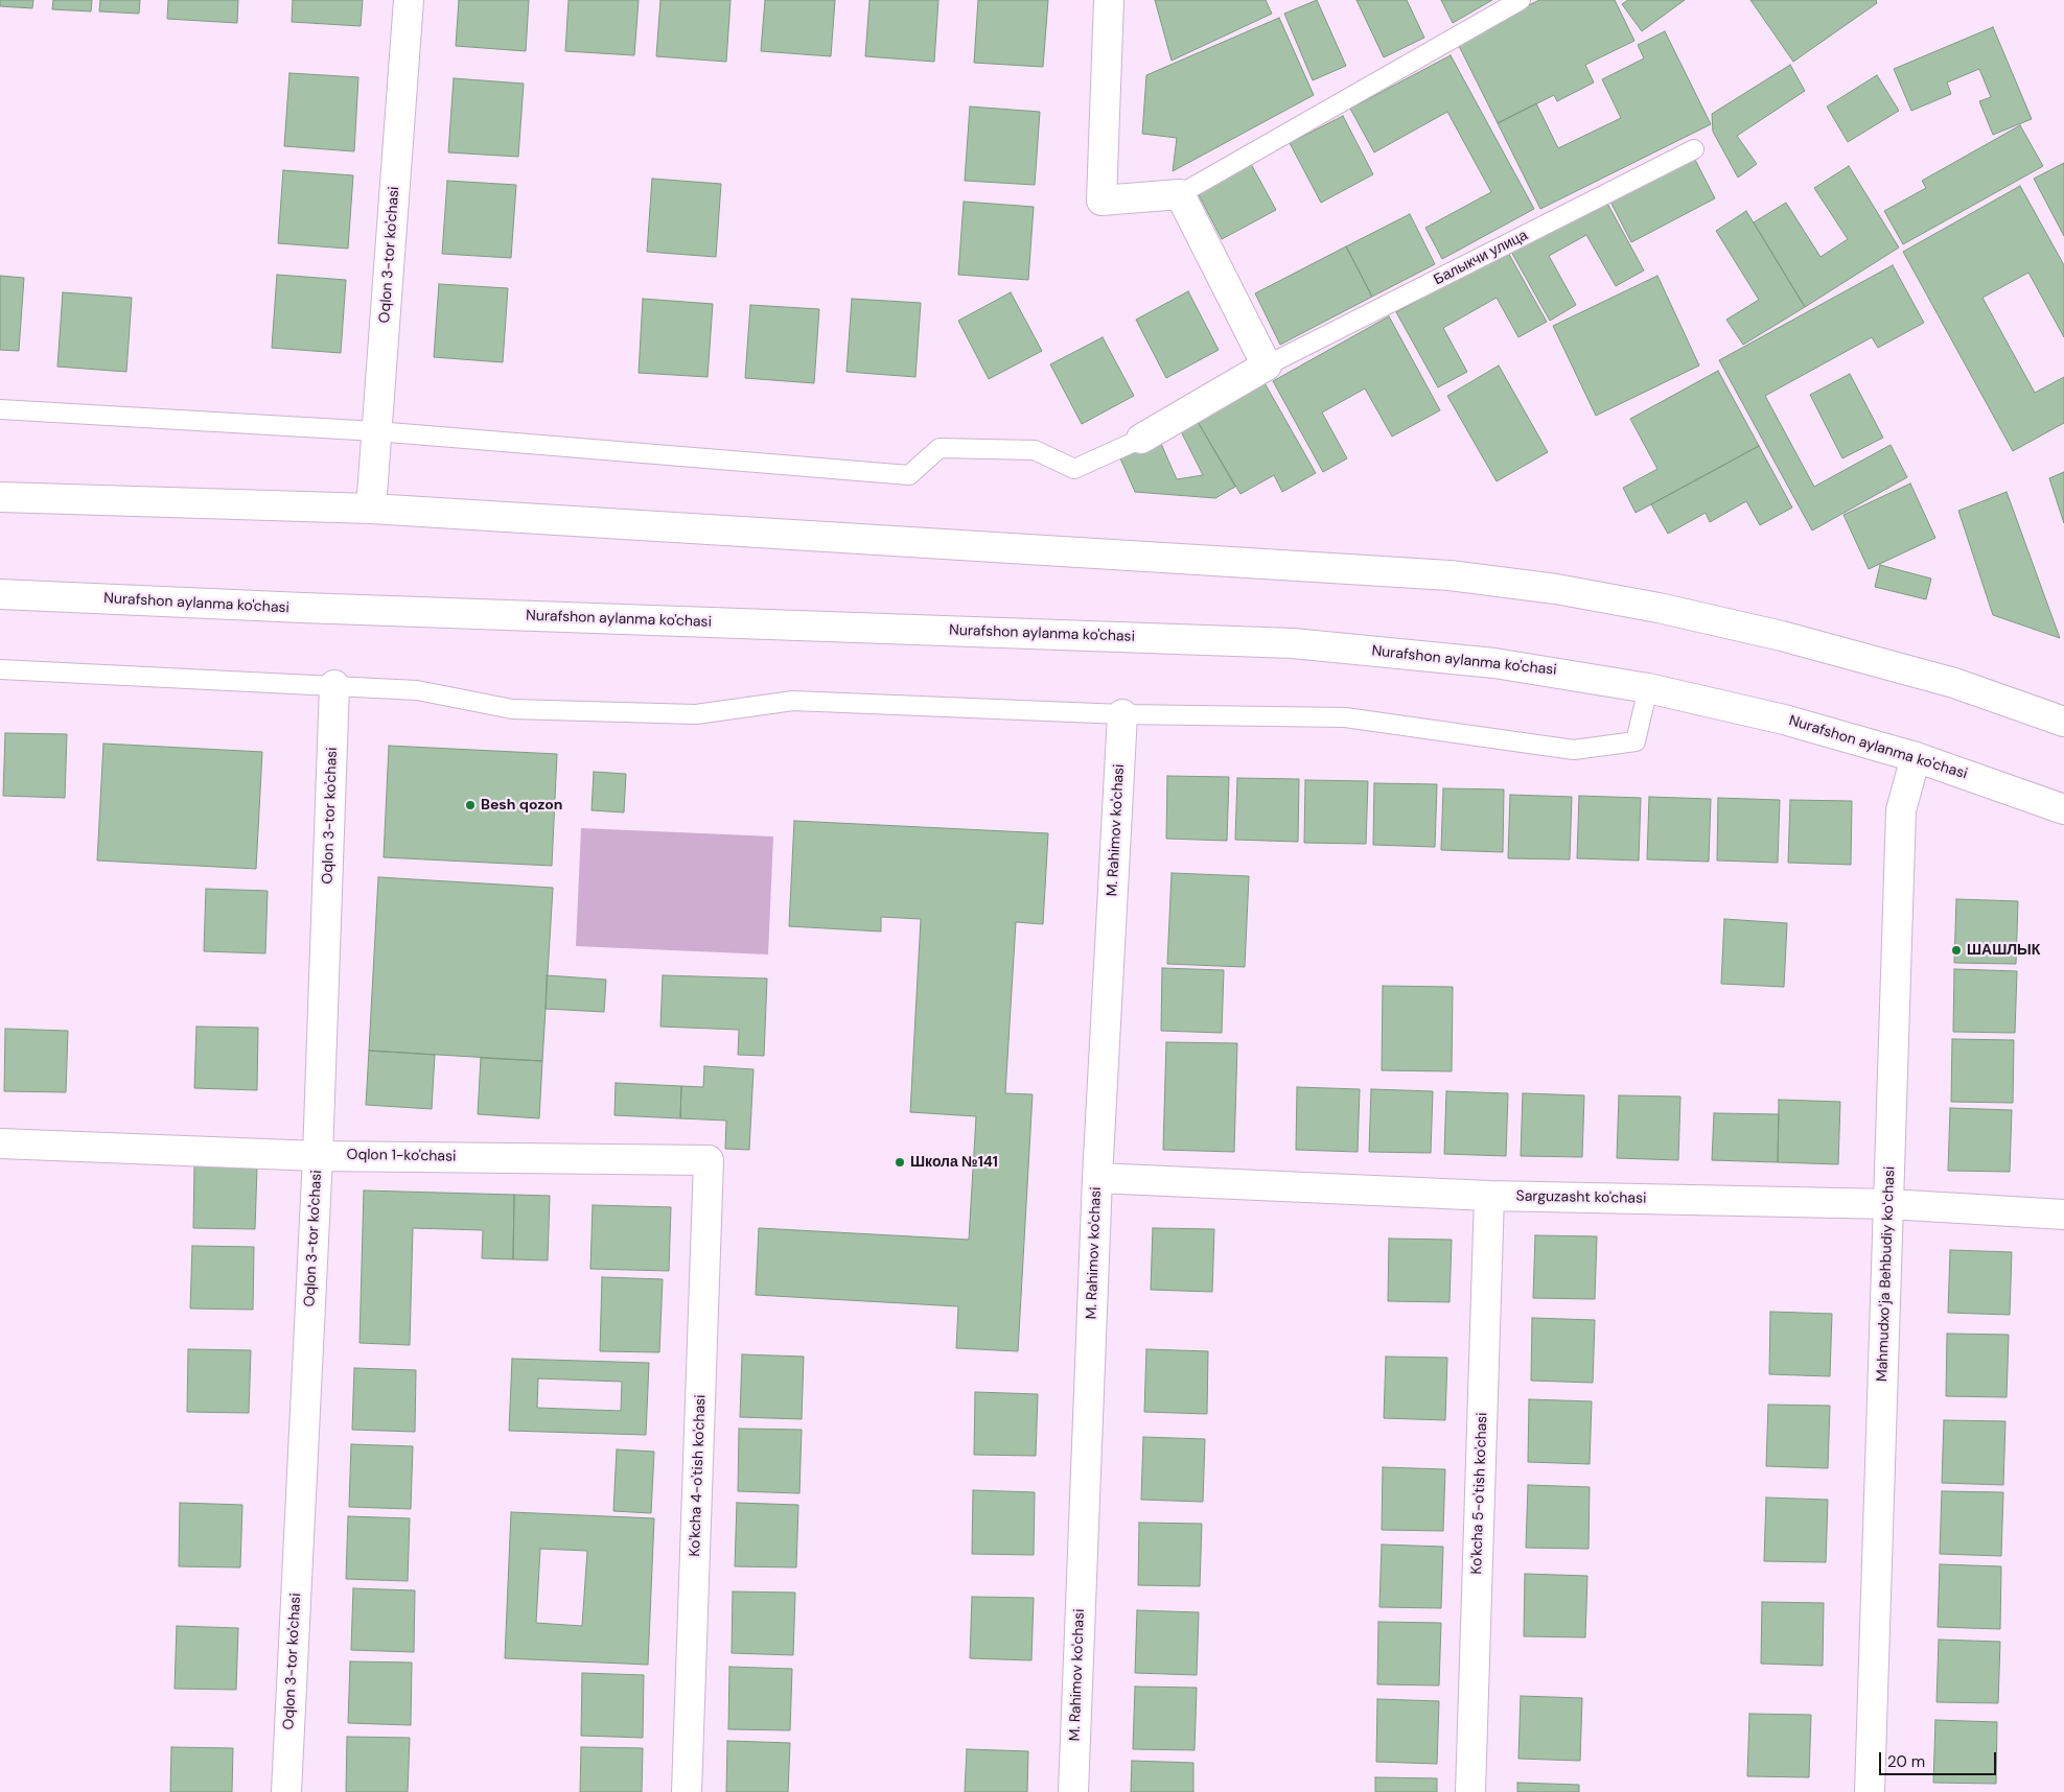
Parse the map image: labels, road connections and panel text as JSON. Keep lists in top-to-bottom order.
{
  "streets": {
    "street": [
      "Oqlon 3-tor ko'chasi",
      "Балыкчи улица",
      "Nurafshon aylanma ko'chasi",
      "M. Rahimov ko'chasi",
      "Oqlon 1-ko'chasi",
      "Sarguzasht ko'chasi",
      "Mahmudxoʻja Behbudiy koʻchasi",
      "Ko'kcha 4-o'tish ko'chasi",
      "Ko'kcha 5-o'tish ko'chasi"
    ]
  },
  "crossings": [
    ["Oqlon 3-tor ko'chasi", "Oqlon 1-ko'chasi"],
    ["Nurafshon aylanma ko'chasi", "Mahmudxoʻja Behbudiy koʻchasi"],
    ["M. Rahimov ko'chasi", "Sarguzasht ko'chasi"],
    ["Oqlon 1-ko'chasi", "Ko'kcha 4-o'tish ko'chasi"],
    ["Sarguzasht ko'chasi", "Mahmudxoʻja Behbudiy koʻchasi"],
    ["Sarguzasht ko'chasi", "Ko'kcha 5-o'tish ko'chasi"]
  ],
  "places": ["Besh qozon", "ШАШЛЫК", "Школа №141"],
  "scale_bar": "20 m"
}
